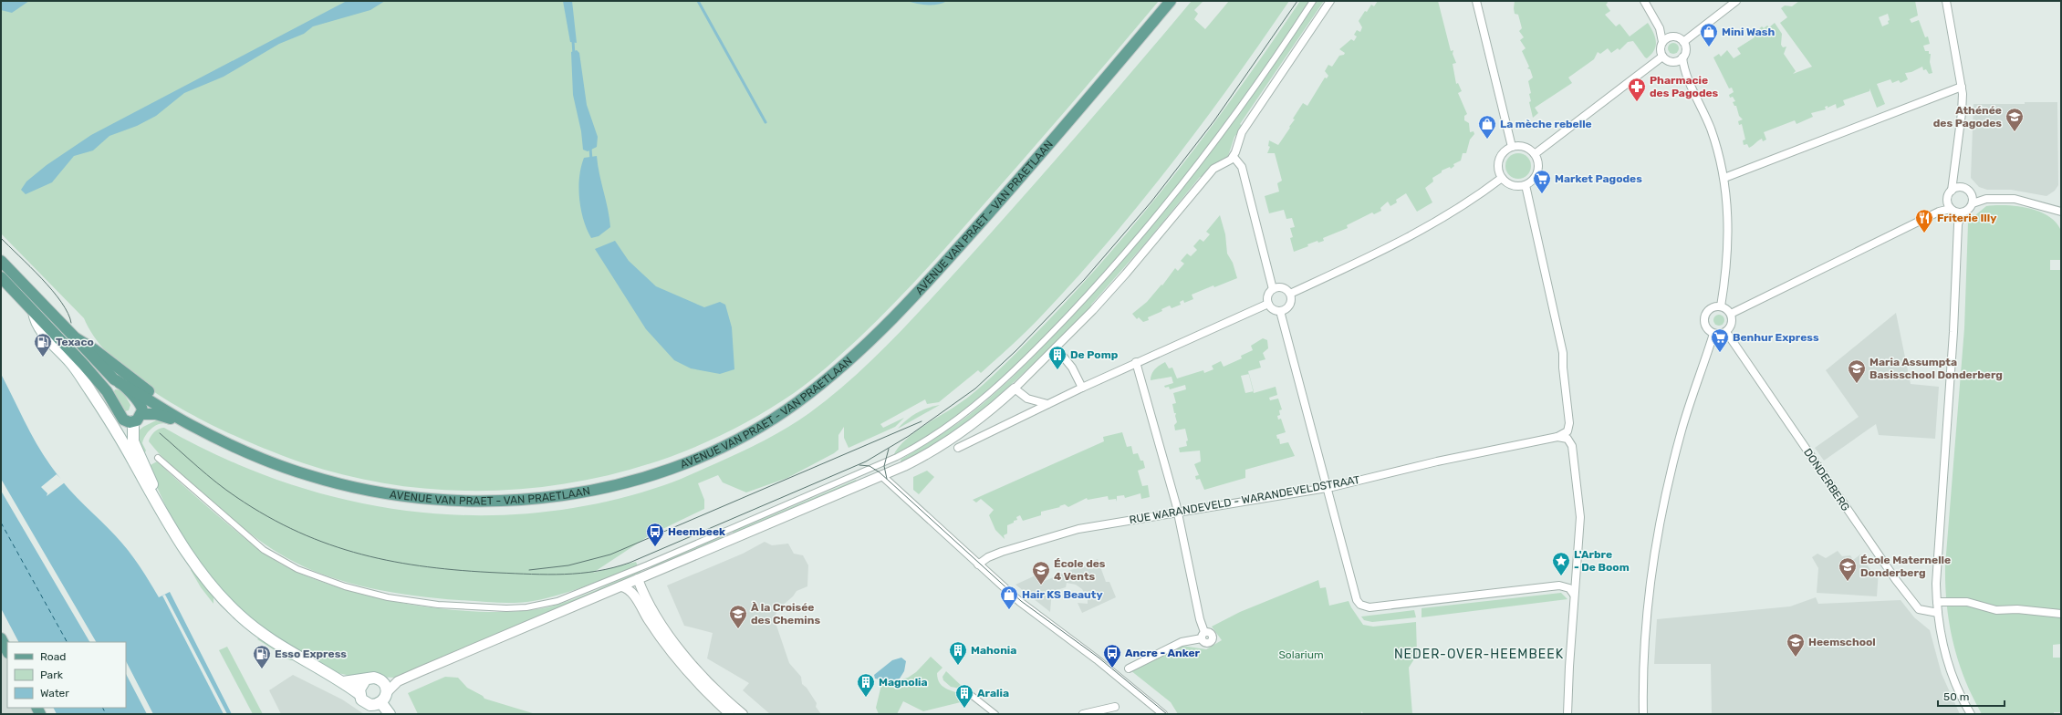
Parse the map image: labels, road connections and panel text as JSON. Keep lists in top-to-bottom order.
{
  "streets": {
    "main road": ["AVENUE VAN PRAET - VAN PRAETLAAN"],
    "street": ["DONDERBERG", "RUE WARANDEVELD - WARANDEVELDSTRAAT"]
  },
  "districts": ["NEDER-OVER-HEEMBEEK"],
  "parks": ["Solarium"],
  "places": {
    "shop": ["Mini Wash", "La mèche rebelle", "Hair KS Beauty"],
    "pharmacy": ["Pharmacie des Pagodes"],
    "school or university": [
      "Athénée des Pagodes",
      "Maria Assumpta Basisschool Donderberg",
      "École Maternelle Donderberg",
      "École des 4 Vents",
      "À la Croisée des Chemins",
      "Heemschool"
    ],
    "supermarket": ["Market Pagodes", "Benhur Express"],
    "restaurant": ["Friterie Illy"],
    "fuel station": ["Texaco", "Esso Express"],
    "building": [
      "De Pomp",
      "Mahonia",
      "Magnolia",
      "Aralia"
    ],
    "bus stop": ["Heembeek", "Ancre - Anker"],
    "place": ["L'Arbre - De Boom"]
  },
  "legend": ["Road", "Park", "Water"],
  "scale_bar": "50 m"
}
